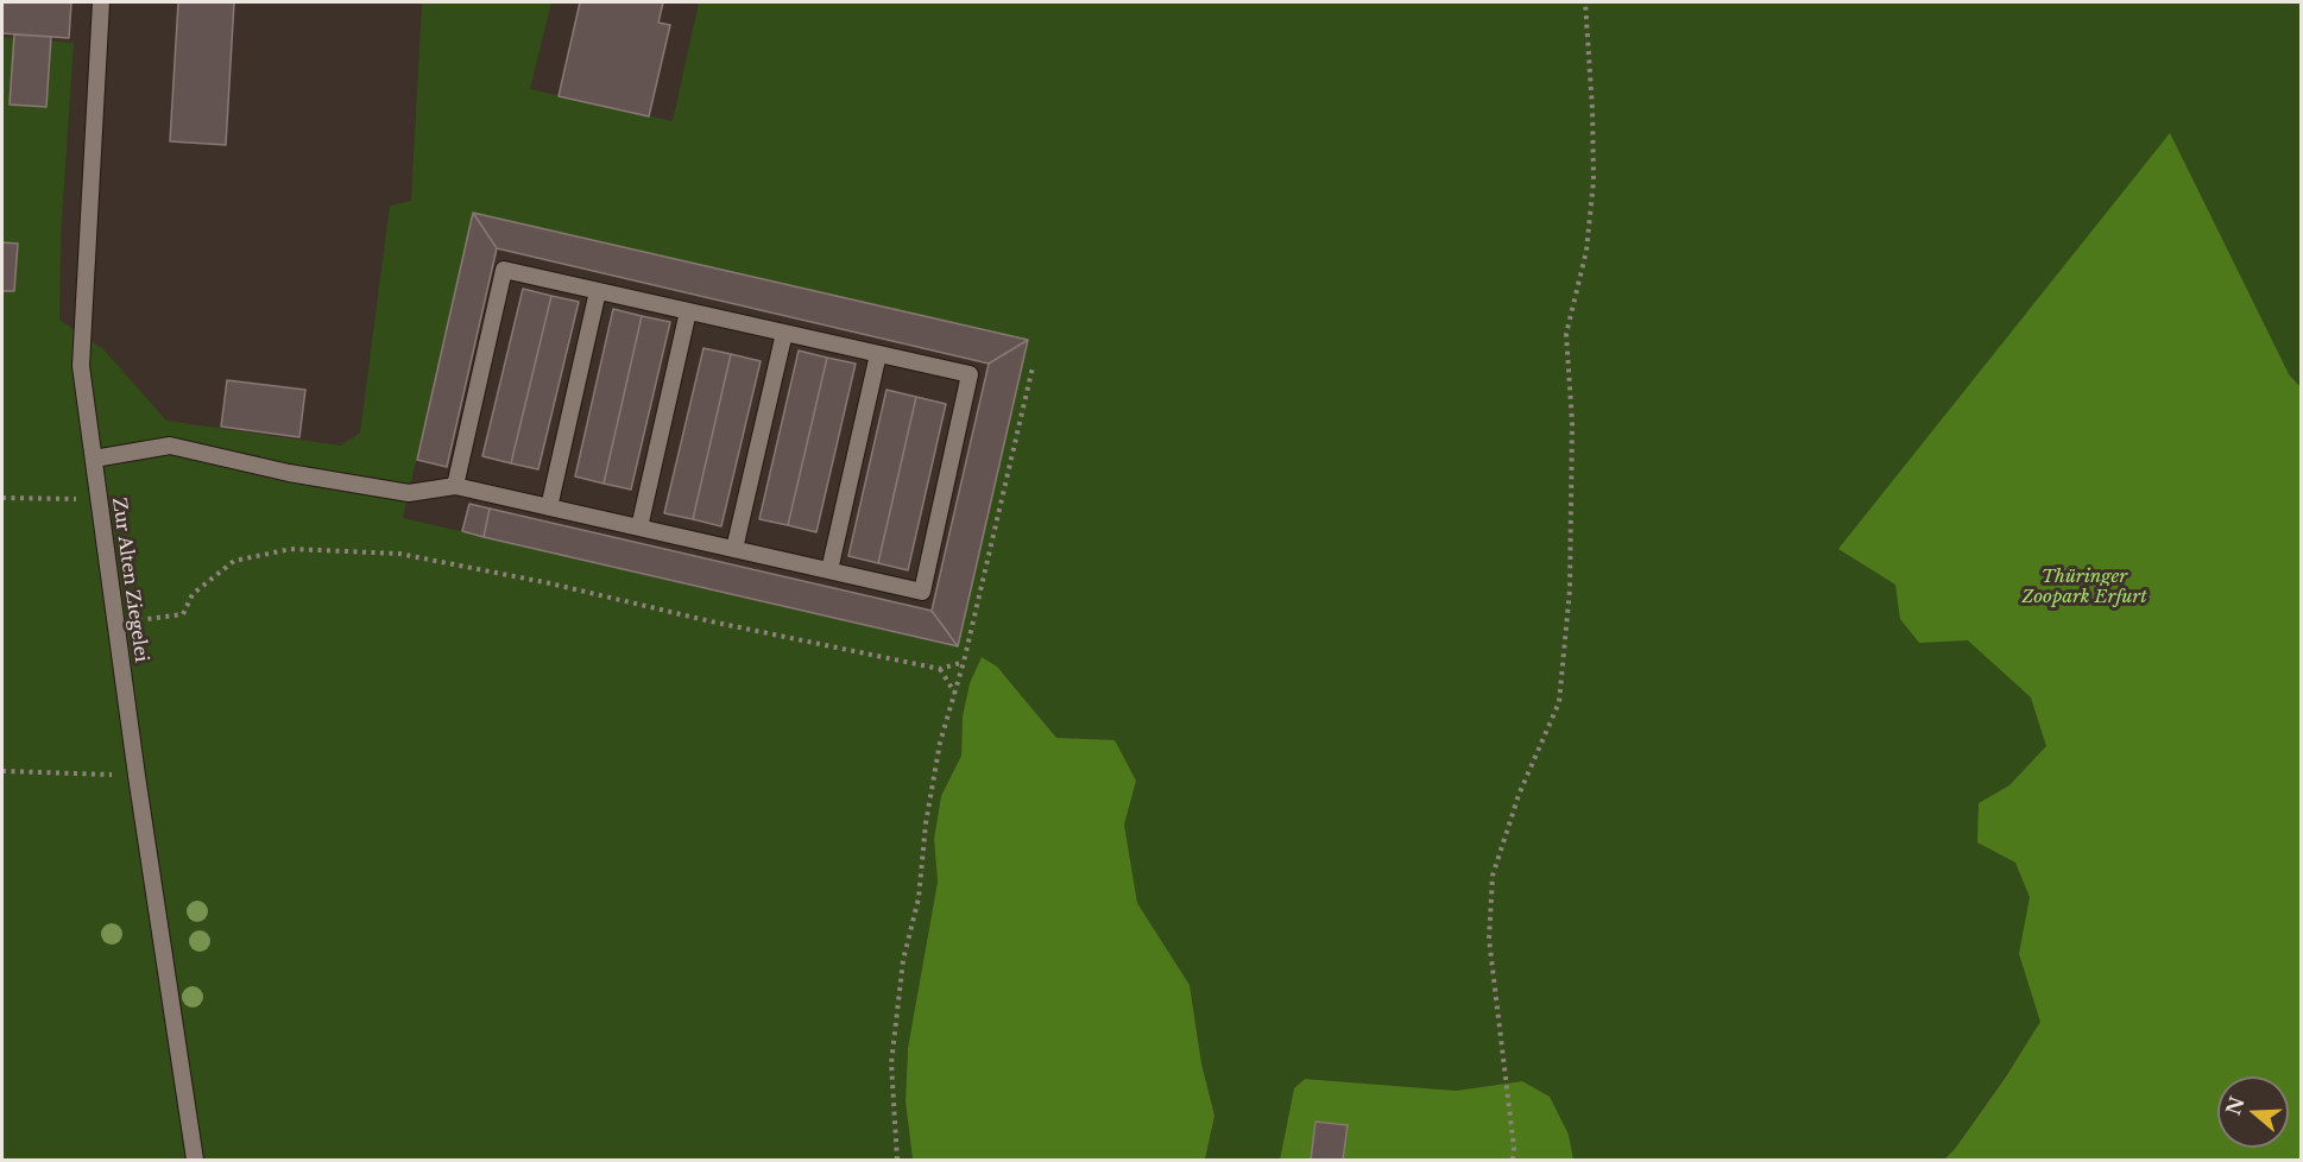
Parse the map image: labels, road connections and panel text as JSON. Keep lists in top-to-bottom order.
{
  "streets": {
    "lane": ["Zur Alten Ziegelei"]
  },
  "parks": ["Thüringer Zoopark Erfurt"],
  "north": "left"
}
